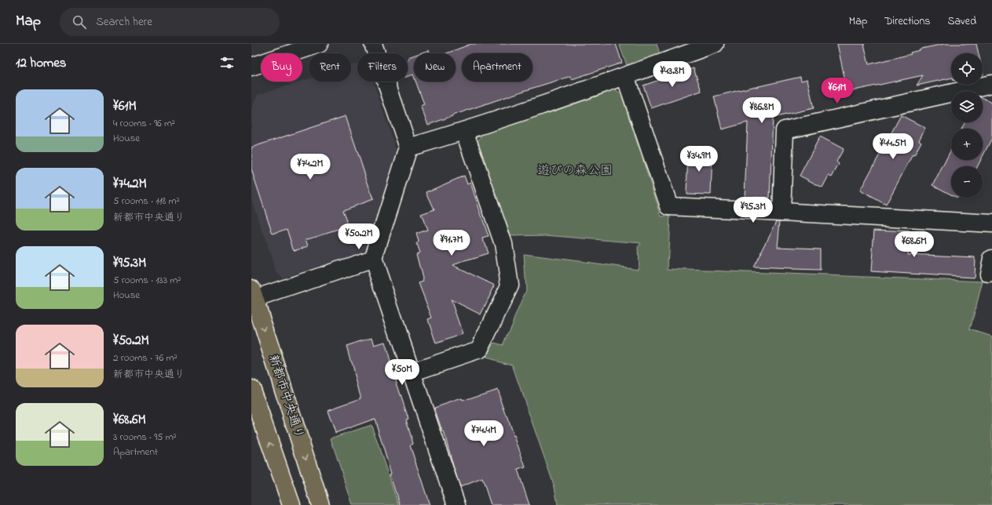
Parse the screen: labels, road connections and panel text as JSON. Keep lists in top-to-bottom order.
{
  "streets": {
    "main road": ["新都市中央通り"]
  },
  "parks": ["遊びの森公園"],
  "page": {
    "header": "Map",
    "search": "Search here",
    "nav": ["Map", "Directions", "Saved"],
    "heading": "12 homes",
    "map_buttons": ["+", "−"],
    "chip": [
      "Buy",
      "Rent",
      "Filters",
      "New",
      "Apartment"
    ],
    "price": [
      "¥43.8M",
      "¥61M",
      "¥86.8M",
      "¥44.5M",
      "¥34.9M",
      "¥74.2M",
      "¥95.3M",
      "¥50.2M",
      "¥91.7M",
      "¥68.6M",
      "¥50M",
      "¥74.4M"
    ],
    "list": [
      {
        "name": "¥61M",
        "note": "4 rooms · 96 m² · House"
      },
      {
        "name": "¥74.2M",
        "note": "5 rooms · 118 m² · 新都市中央通り"
      },
      {
        "name": "¥95.3M",
        "note": "5 rooms · 133 m² · House"
      },
      {
        "name": "¥50.2M",
        "note": "2 rooms · 76 m² · 新都市中央通り"
      },
      {
        "name": "¥68.6M",
        "note": "3 rooms · 95 m² · Apartment"
      }
    ]
  }
}
